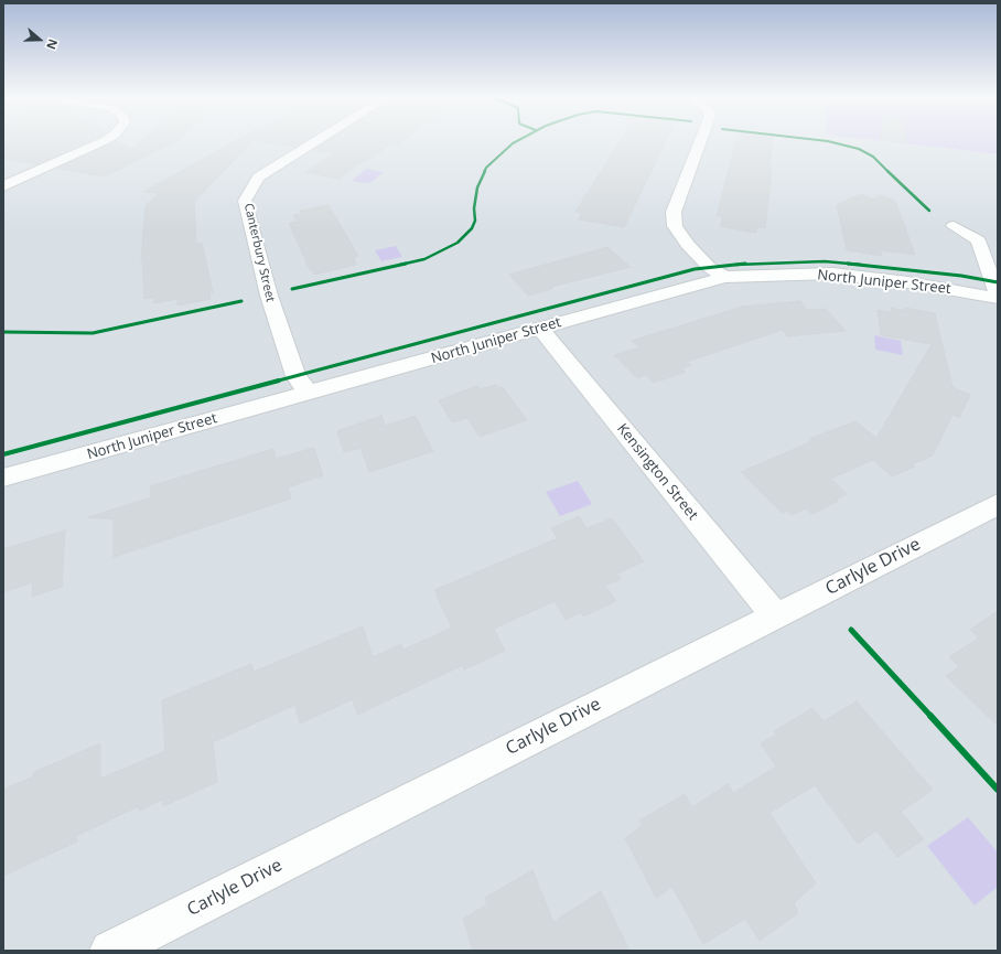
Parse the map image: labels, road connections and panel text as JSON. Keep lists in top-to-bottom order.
{
  "streets": {
    "street": [
      "Canterbury Street",
      "North Juniper Street",
      "Kensington Street",
      "Carlyle Drive"
    ]
  },
  "crossings": [
    ["Canterbury Street", "North Juniper Street"],
    ["North Juniper Street", "Kensington Street"],
    ["Kensington Street", "Carlyle Drive"]
  ],
  "north": "right"
}
